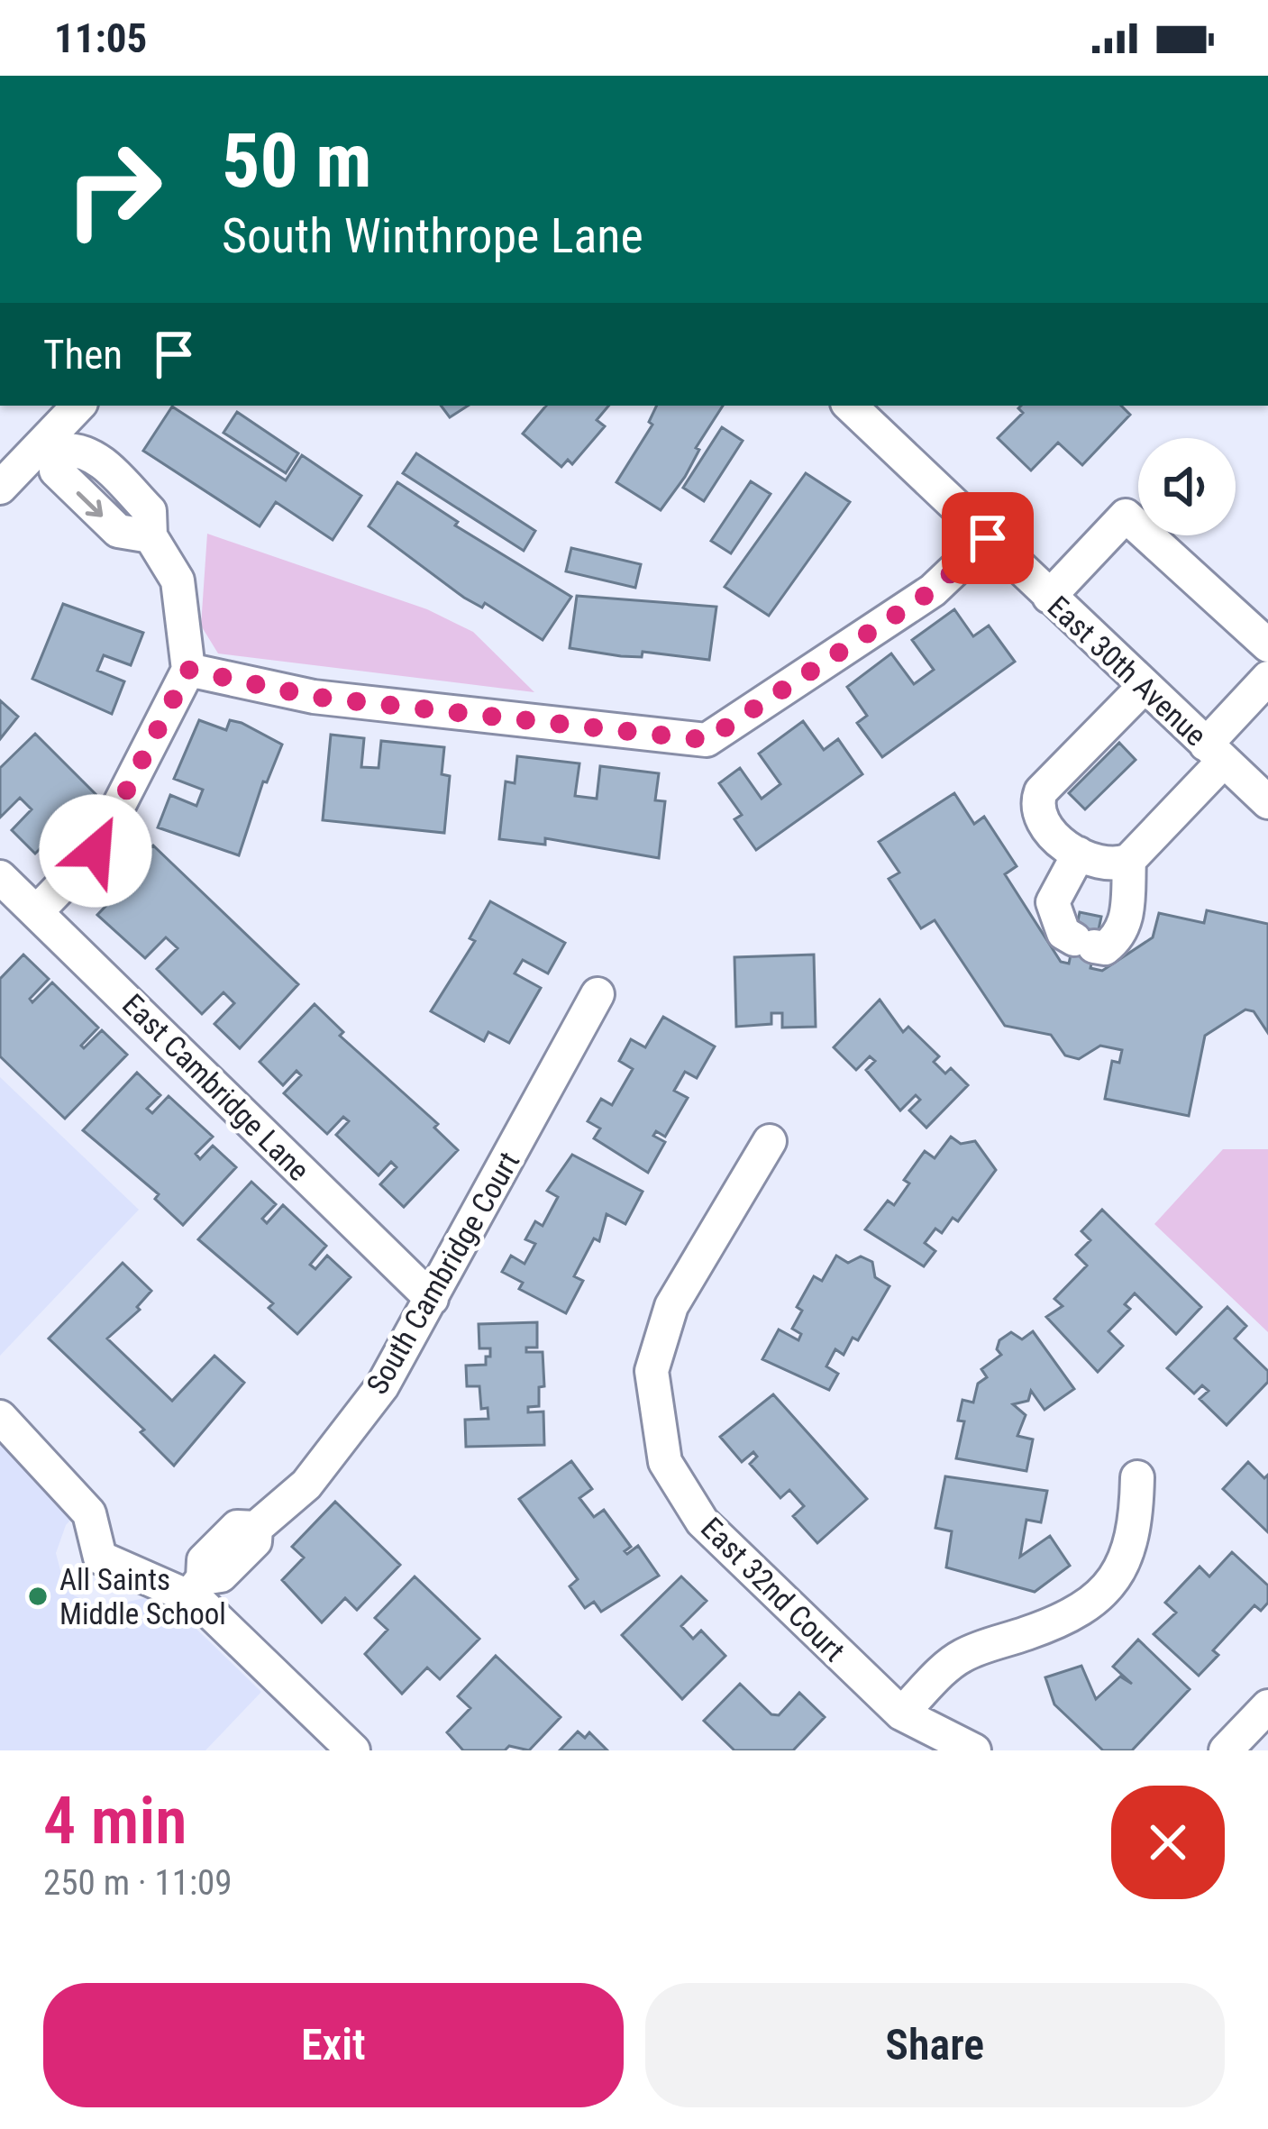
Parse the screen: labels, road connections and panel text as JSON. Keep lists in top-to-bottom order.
{
  "streets": {
    "street": [
      "East 30th Avenue",
      "East Cambridge Lane",
      "South Cambridge Court",
      "East 32nd Court"
    ]
  },
  "crossings": [
    ["East Cambridge Lane", "South Cambridge Court"]
  ],
  "places": ["All Saints Middle School"],
  "page": {
    "status": "11:05",
    "turn": ["50 m", "South Winthrope Lane"],
    "then": "Then",
    "heading": ["4 min", "250 m · 11:09"],
    "buttons": ["Exit", "Share"]
  }
}
